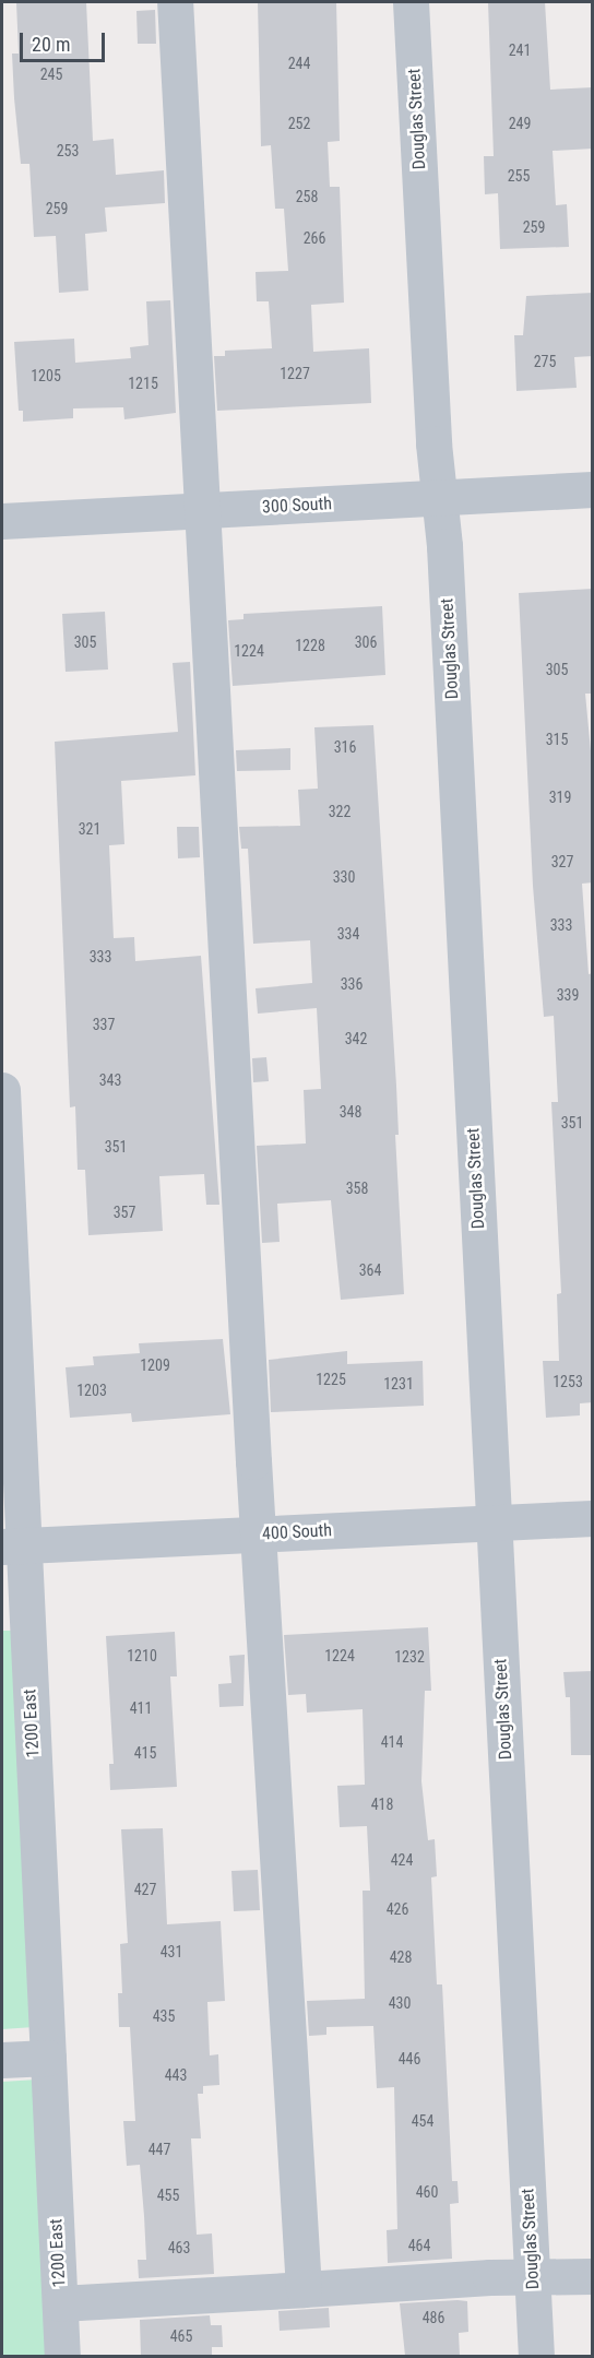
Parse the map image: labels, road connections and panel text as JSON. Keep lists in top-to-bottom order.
{
  "streets": {
    "street": [
      "Douglas Street",
      "300 South",
      "400 South",
      "1200 East"
    ]
  },
  "crossings": [
    ["Douglas Street", "300 South"],
    ["Douglas Street", "400 South"],
    ["400 South", "1200 East"]
  ],
  "house_numbers": [
    "241",
    "244",
    "245",
    "252",
    "249",
    "253",
    "255",
    "258",
    "259",
    "259",
    "266",
    "275",
    "1227",
    "1205",
    "1215",
    "305",
    "306",
    "1228",
    "1224",
    "305",
    "315",
    "316",
    "319",
    "322",
    "321",
    "327",
    "330",
    "333",
    "334",
    "333",
    "336",
    "339",
    "337",
    "342",
    "343",
    "348",
    "351",
    "351",
    "358",
    "357",
    "364",
    "1209",
    "1225",
    "1253",
    "1231",
    "1203",
    "1210",
    "1224",
    "1232",
    "411",
    "414",
    "415",
    "418",
    "424",
    "427",
    "426",
    "431",
    "428",
    "430",
    "435",
    "446",
    "443",
    "454",
    "447",
    "460",
    "455",
    "464",
    "463",
    "486",
    "465"
  ],
  "scale_bar": "20 m"
}
